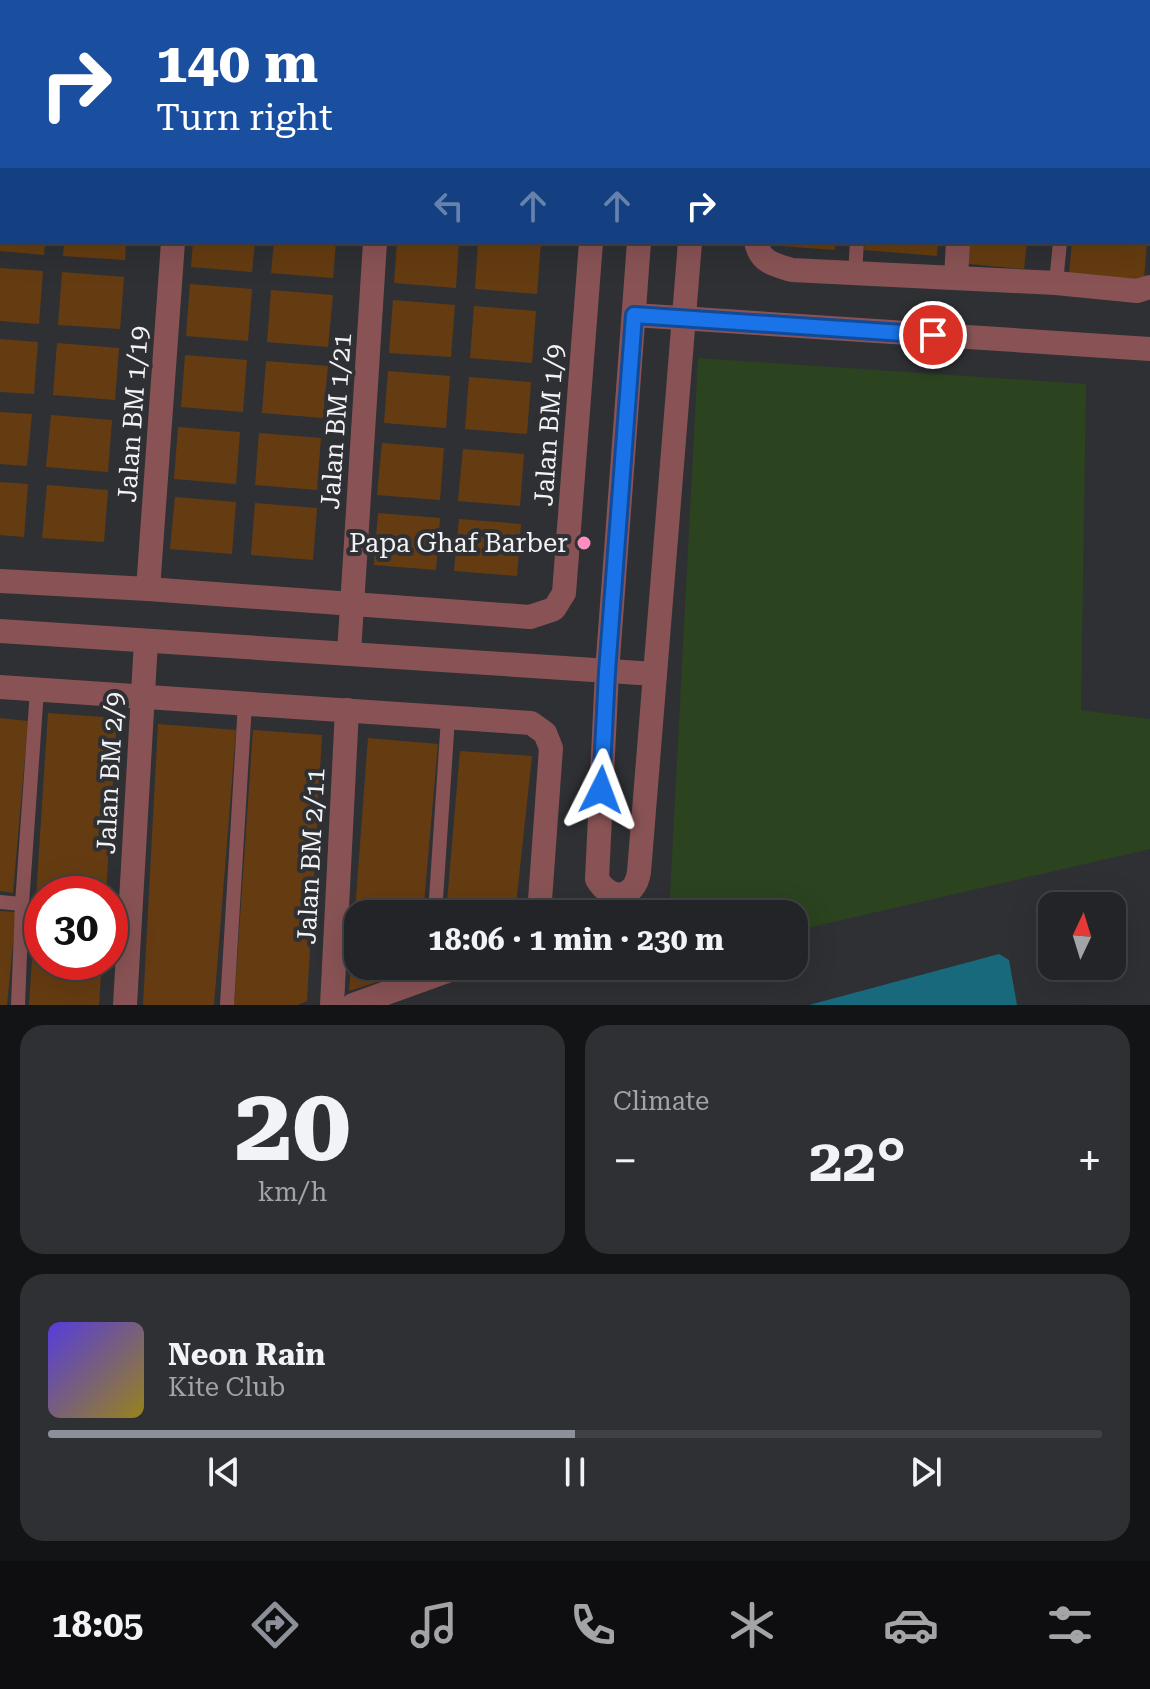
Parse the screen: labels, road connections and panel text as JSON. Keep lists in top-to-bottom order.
{
  "streets": {
    "street": [
      "Jalan BM 1/19",
      "Jalan BM 1/21",
      "Jalan BM 1/9",
      "Jalan BM 2/9",
      "Jalan BM 2/11"
    ]
  },
  "crossings": [
    ["Jalan BM 1/21", "Jalan BM 1/9"]
  ],
  "places": ["Papa Ghaf Barber"],
  "north": "top",
  "page": {
    "turn": ["140 m", "Turn right"],
    "limit": "30",
    "trip": "18:06 · 1 min · 230 m",
    "tile": [
      ["20", "km/h"],
      "Climate"
    ],
    "heat": ["−", "22°", "+"],
    "song": ["Neon Rain", "Kite Club"],
    "tabs": "18:05"
  }
}
